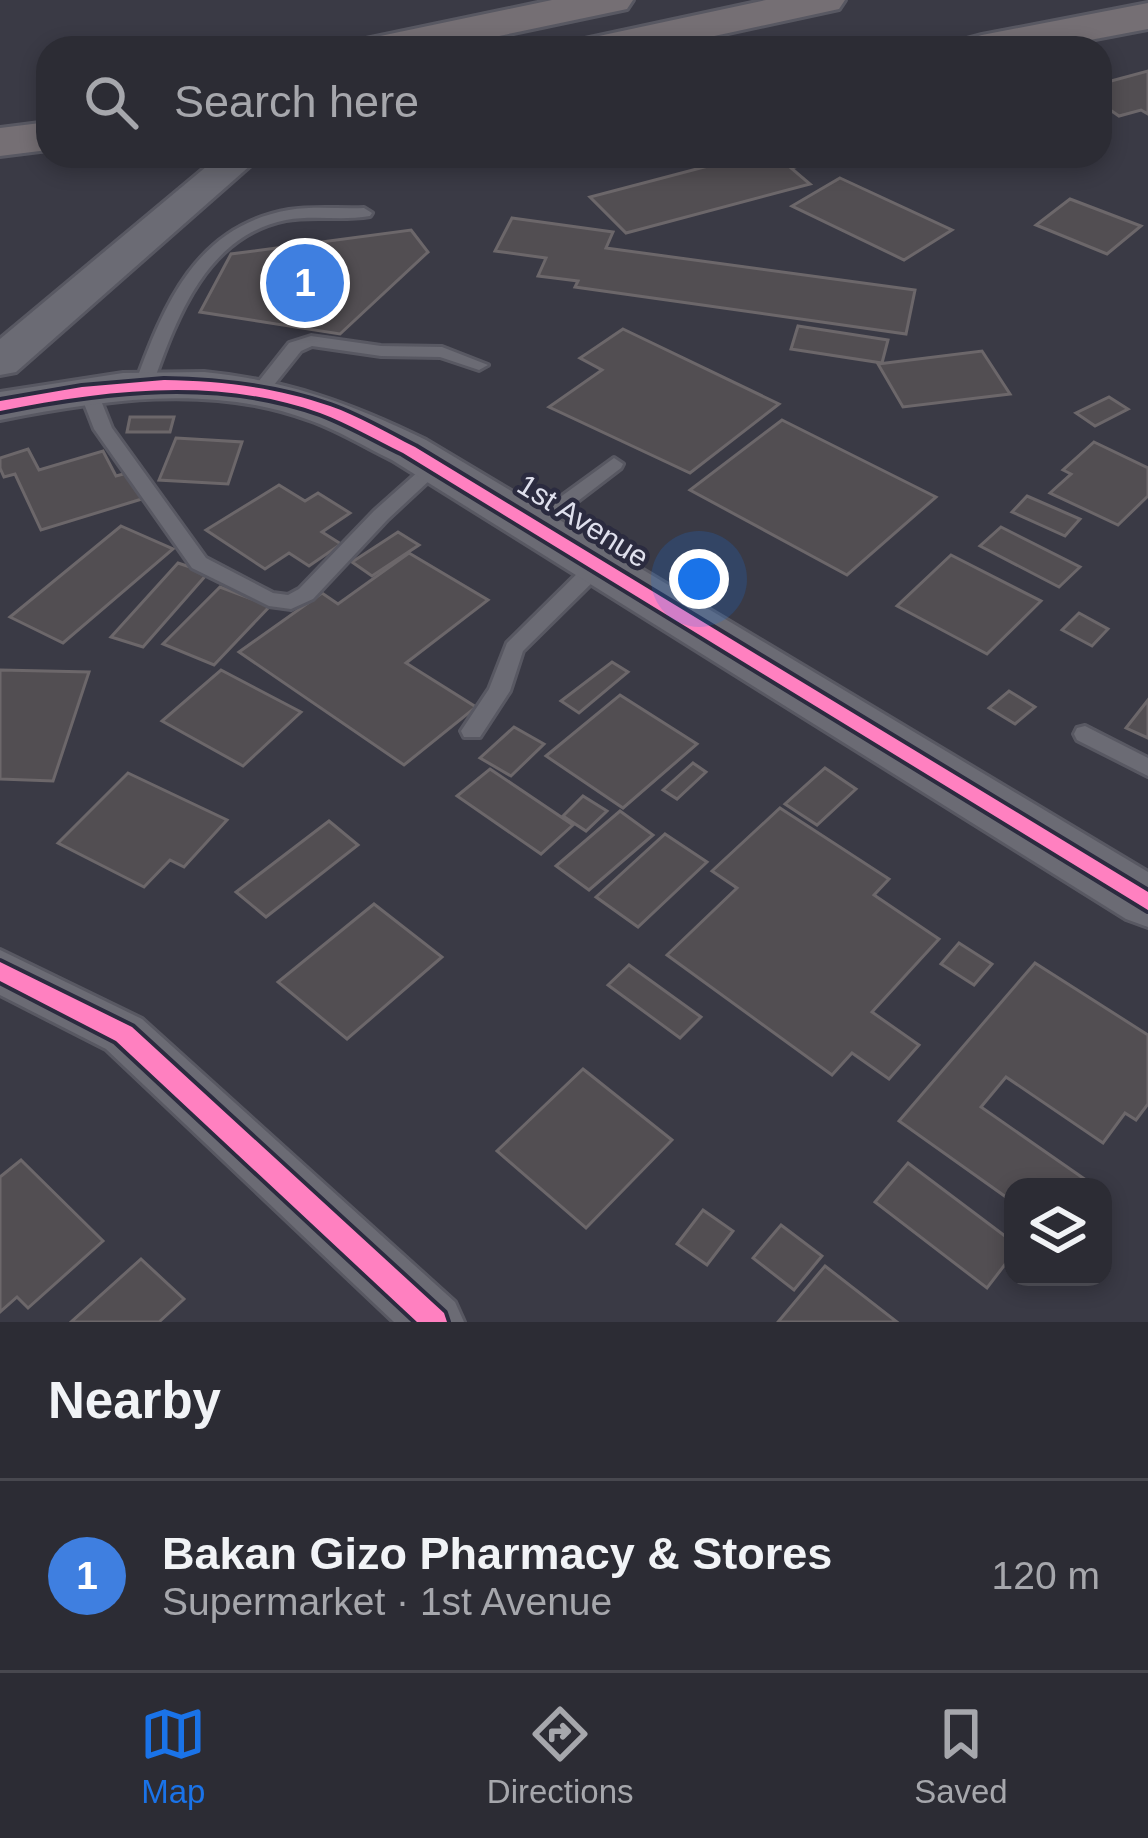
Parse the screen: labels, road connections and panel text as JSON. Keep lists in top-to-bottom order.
{
  "streets": {
    "street": ["1st Avenue"]
  },
  "page": {
    "search": "Search here",
    "pins": "1",
    "heading": "Nearby",
    "list": [
      {
        "mark": "1",
        "name": "Bakan Gizo Pharmacy & Stores",
        "note": "Supermarket · 1st Avenue",
        "value": "120 m"
      }
    ],
    "nav": ["Map", "Directions", "Saved"]
  }
}
